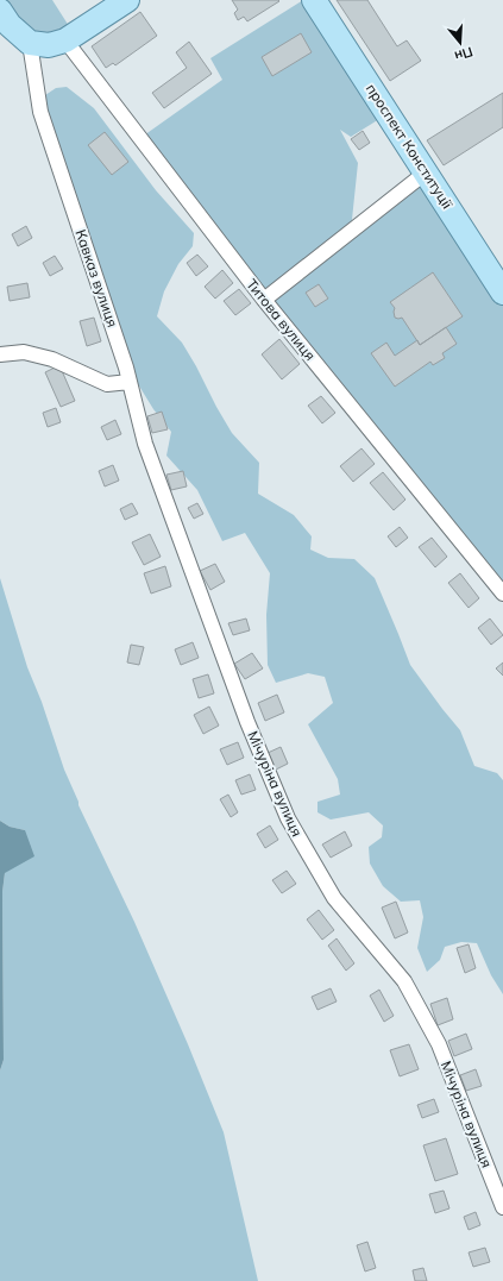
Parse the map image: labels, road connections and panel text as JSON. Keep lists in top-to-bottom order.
{
  "streets": {
    "main road": ["проспект Конституції"],
    "street": ["Кавказ вулиця", "Титова вулиця", "Мічуріна вулиця"]
  },
  "crossings": [
    ["Кавказ вулиця", "Мічуріна вулиця"]
  ],
  "north": "bottom"
}
